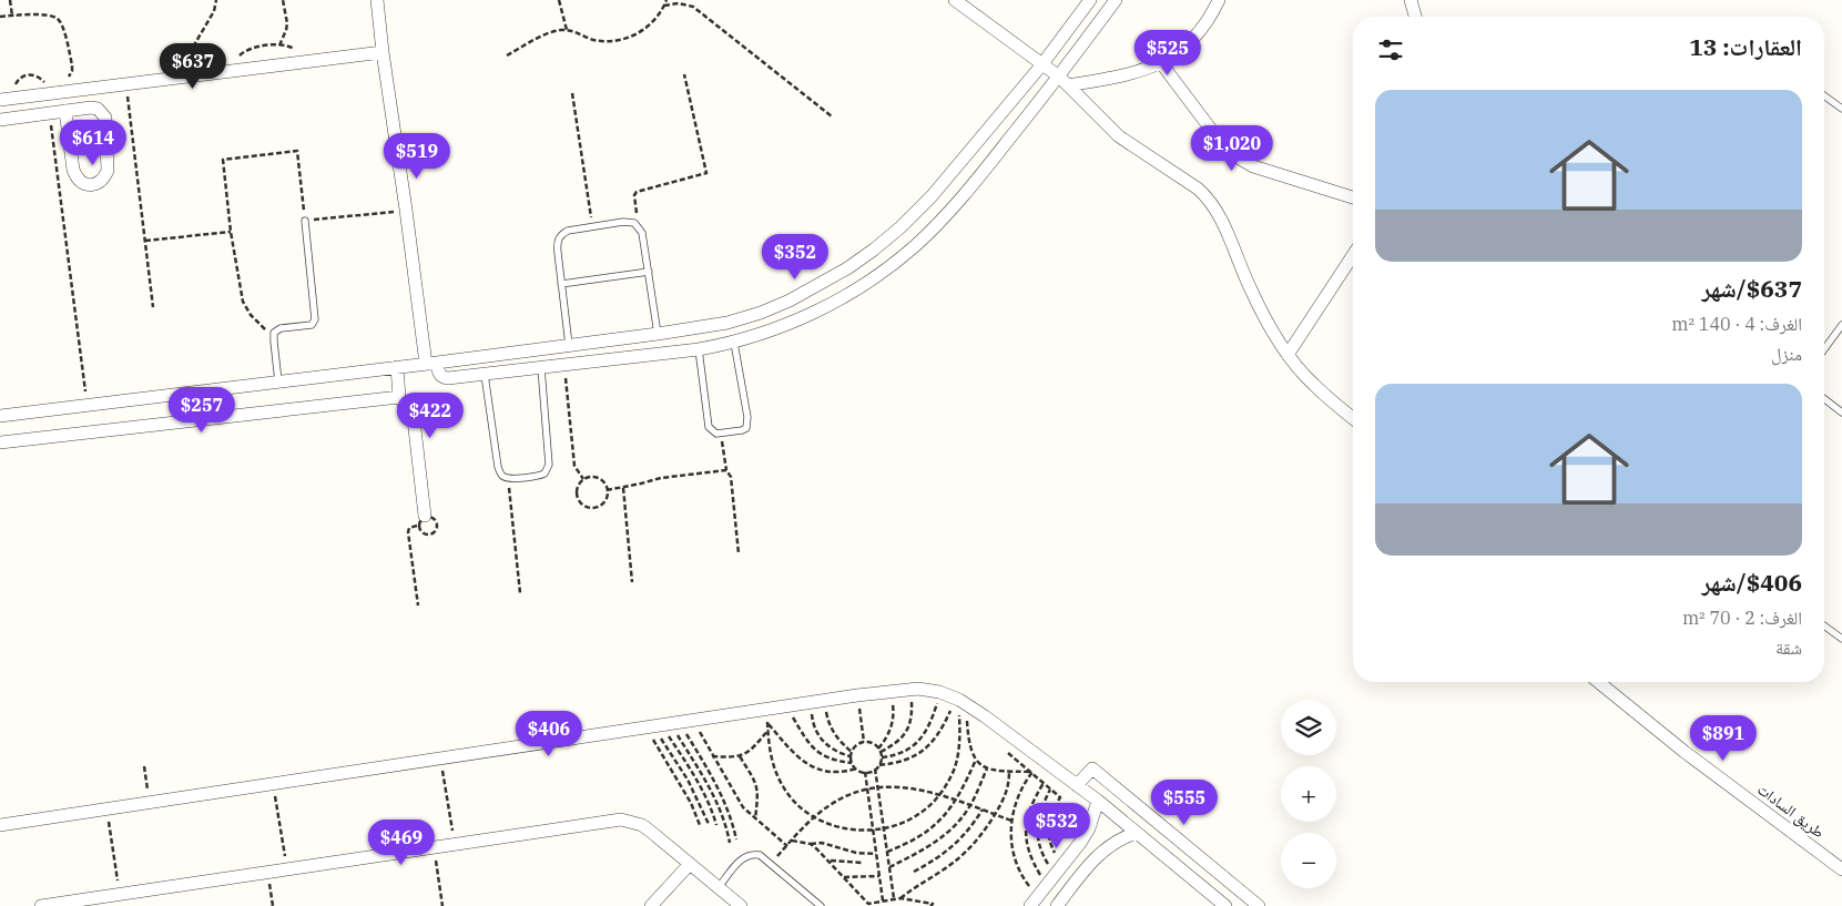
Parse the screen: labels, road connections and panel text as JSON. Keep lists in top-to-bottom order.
{
  "streets": {
    "street": ["طريق السادات"]
  },
  "page": {
    "heading": "العقارات: 13",
    "price": [
      "$525",
      "$637",
      "$614",
      "$1,020",
      "$519",
      "$352",
      "$257",
      "$422",
      "$406",
      "$891",
      "$555",
      "$532",
      "$469"
    ],
    "list": [
      {
        "name": "$637/شهر",
        "note": "الغرف: 4 · 140 m² · منزل"
      },
      {
        "name": "$406/شهر",
        "note": "الغرف: 2 · 70 m² · شقة"
      }
    ],
    "map_buttons": ["+", "−"]
  }
}
